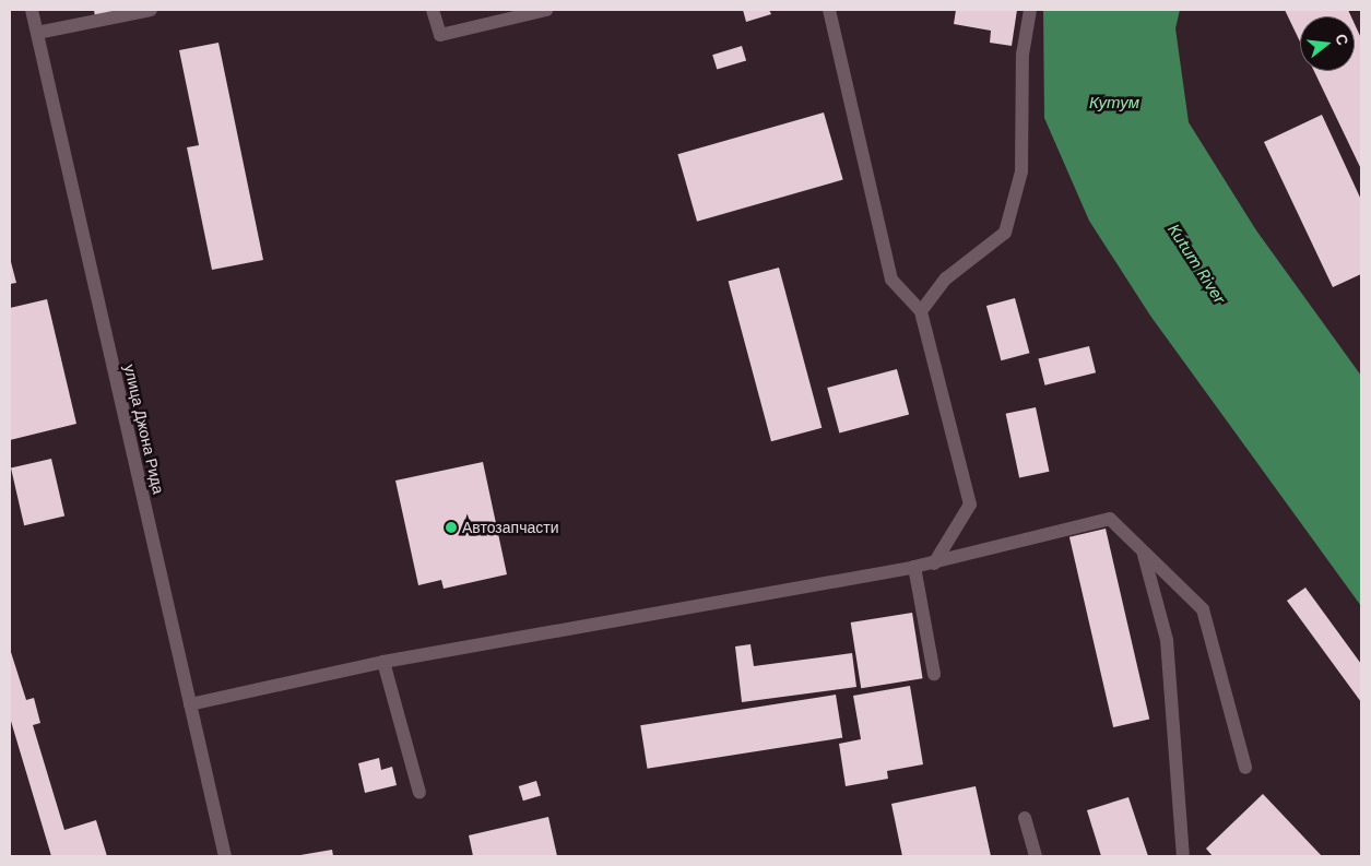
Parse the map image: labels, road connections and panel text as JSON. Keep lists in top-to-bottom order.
{
  "streets": {
    "street": ["улица Джона Рида"]
  },
  "water": ["Кутум", "Kutum River"],
  "places": ["Автозапчасти"],
  "north": "right"
}
